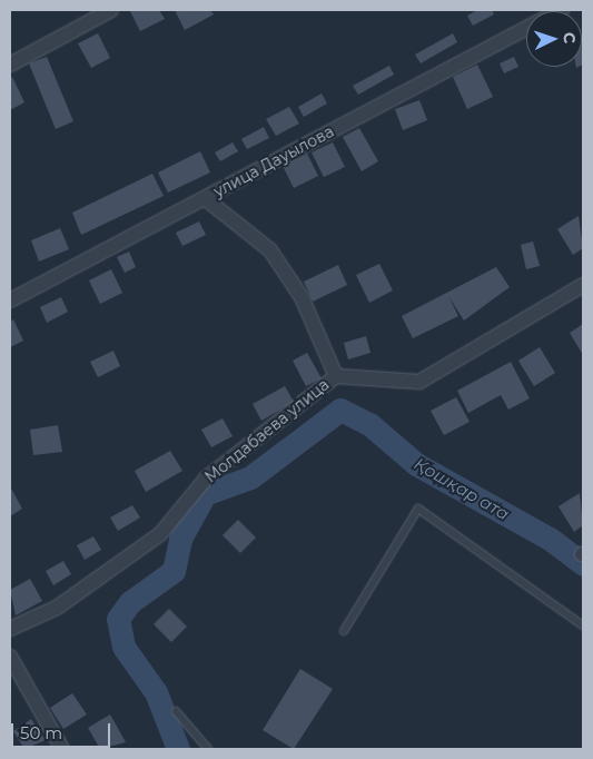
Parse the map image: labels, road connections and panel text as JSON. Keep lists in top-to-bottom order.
{
  "streets": {
    "street": ["улица Дауылова", "Молдабаева улица"]
  },
  "water": ["Қошқар ата"],
  "scale_bar": "50 m",
  "north": "right"
}
